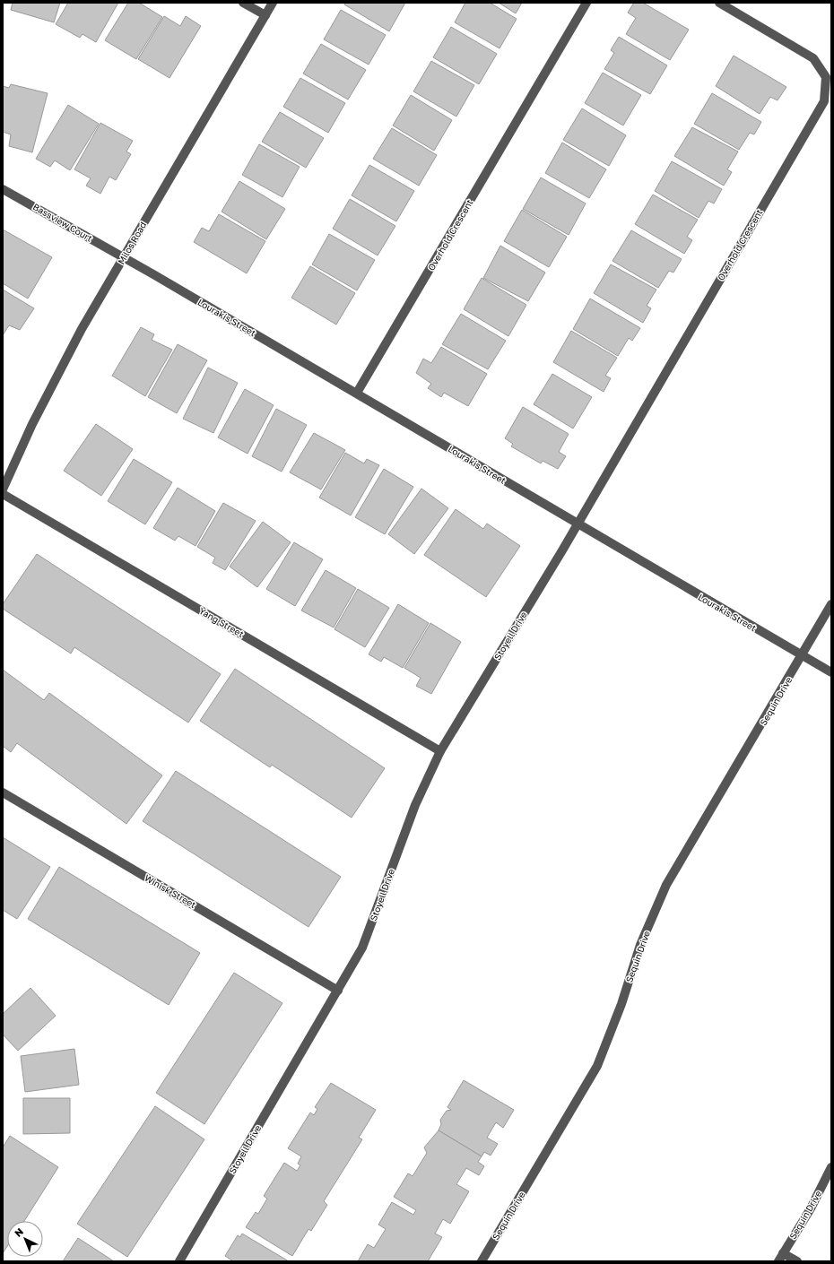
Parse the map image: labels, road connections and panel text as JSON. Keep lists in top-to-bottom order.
{
  "streets": {
    "street": [
      "Bassview Court",
      "Overhold Crescent",
      "Milos Road",
      "Lourakis Street",
      "Yang Street",
      "Stoyell Drive",
      "Sequin Drive",
      "Winisk Street"
    ]
  },
  "crossings": [
    ["Bassview Court", "Milos Road"],
    ["Bassview Court", "Lourakis Street"],
    ["Overhold Crescent", "Lourakis Street"],
    ["Overhold Crescent", "Stoyell Drive"],
    ["Milos Road", "Lourakis Street"],
    ["Lourakis Street", "Stoyell Drive"],
    ["Lourakis Street", "Sequin Drive"],
    ["Yang Street", "Stoyell Drive"],
    ["Stoyell Drive", "Winisk Street"]
  ],
  "north": "top left"
}
